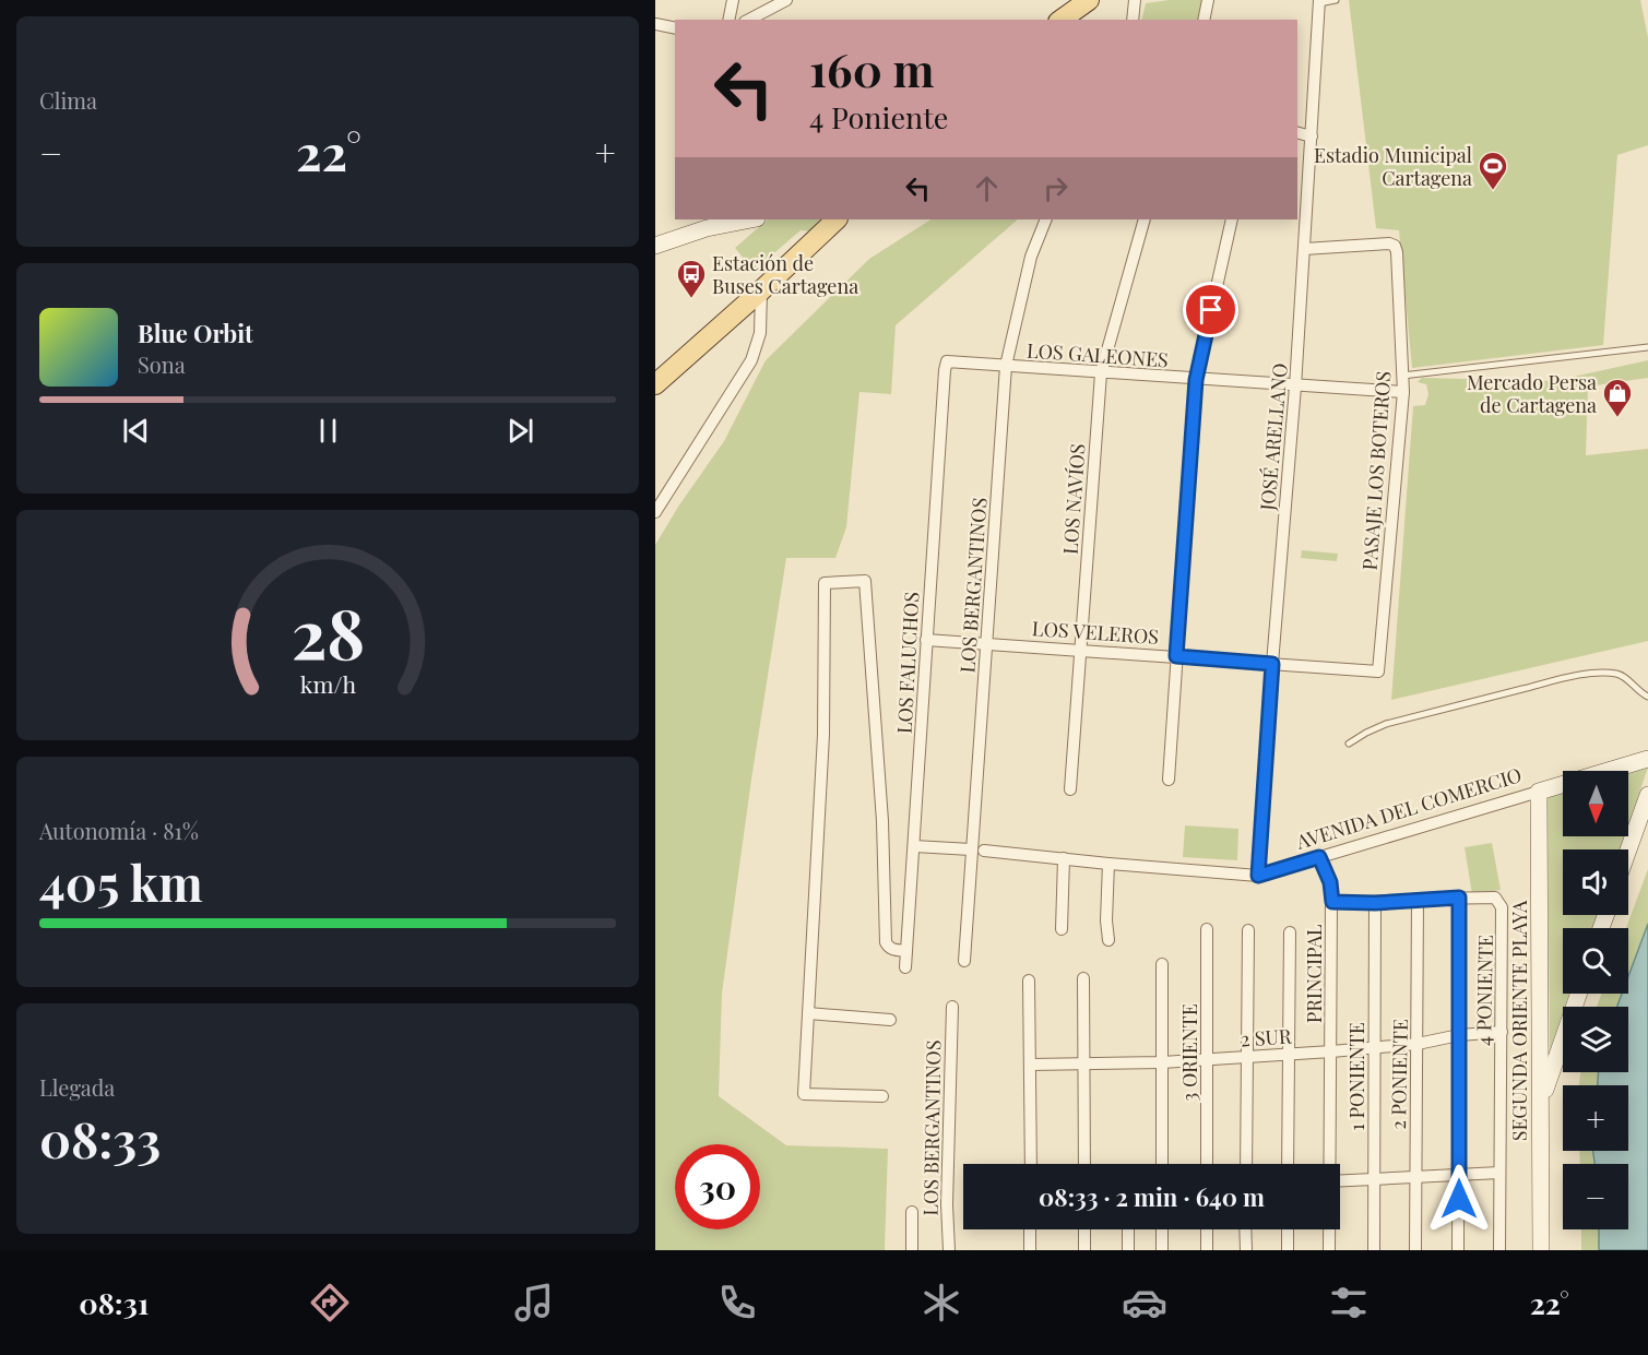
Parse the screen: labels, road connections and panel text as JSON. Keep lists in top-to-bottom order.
{
  "streets": {
    "street": [
      "LOS GALEONES",
      "JOSÉ ARELLANO",
      "PASAJE LOS BOTEROS",
      "LOS NAVÍOS",
      "LOS BERGANTINOS",
      "LOS VELEROS",
      "LOS FALUCHOS",
      "AVENIDA DEL COMERCIO",
      "PRINCIPAL",
      "4 PONIENTE",
      "SEGUNDA ORIENTE PLAYA",
      "2 SUR",
      "3 ORIENTE",
      "2 PONIENTE",
      "1 PONIENTE"
    ]
  },
  "crossings": [
    ["LOS GALEONES", "JOSÉ ARELLANO"],
    ["LOS GALEONES", "PASAJE LOS BOTEROS"],
    ["LOS GALEONES", "LOS NAVÍOS"],
    ["LOS GALEONES", "LOS BERGANTINOS"],
    ["LOS GALEONES", "LOS FALUCHOS"],
    ["JOSÉ ARELLANO", "PASAJE LOS BOTEROS"],
    ["JOSÉ ARELLANO", "LOS VELEROS"],
    ["JOSÉ ARELLANO", "AVENIDA DEL COMERCIO"],
    ["PASAJE LOS BOTEROS", "LOS VELEROS"],
    ["LOS NAVÍOS", "LOS VELEROS"],
    ["LOS BERGANTINOS", "LOS VELEROS"],
    ["LOS VELEROS", "LOS FALUCHOS"],
    ["AVENIDA DEL COMERCIO", "PRINCIPAL"],
    ["AVENIDA DEL COMERCIO", "SEGUNDA ORIENTE PLAYA"],
    ["PRINCIPAL", "4 PONIENTE"],
    ["PRINCIPAL", "2 SUR"],
    ["4 PONIENTE", "2 SUR"],
    ["4 PONIENTE", "2 PONIENTE"],
    ["4 PONIENTE", "1 PONIENTE"],
    ["2 SUR", "3 ORIENTE"],
    ["2 SUR", "2 PONIENTE"],
    ["2 SUR", "1 PONIENTE"]
  ],
  "places": {
    "sports": ["Estadio Municipal Cartagena"],
    "bus stop": ["Estación de Buses Cartagena"],
    "shop": ["Mercado Persa de Cartagena"]
  },
  "north": "bottom",
  "page": {
    "tile": [
      "Clima",
      ["Autonomía · 81%", "405 km"],
      ["Llegada", "08:33"]
    ],
    "turn": ["160 m", "4 Poniente"],
    "heat": ["−", "22°", "+"],
    "song": ["Blue Orbit", "Sona"],
    "map_buttons": ["+", "−"],
    "limit": "30",
    "trip": "08:33 · 2 min · 640 m",
    "tabs": ["08:31", "22°"],
    "gauge": ["28", "km/h"]
  }
}
